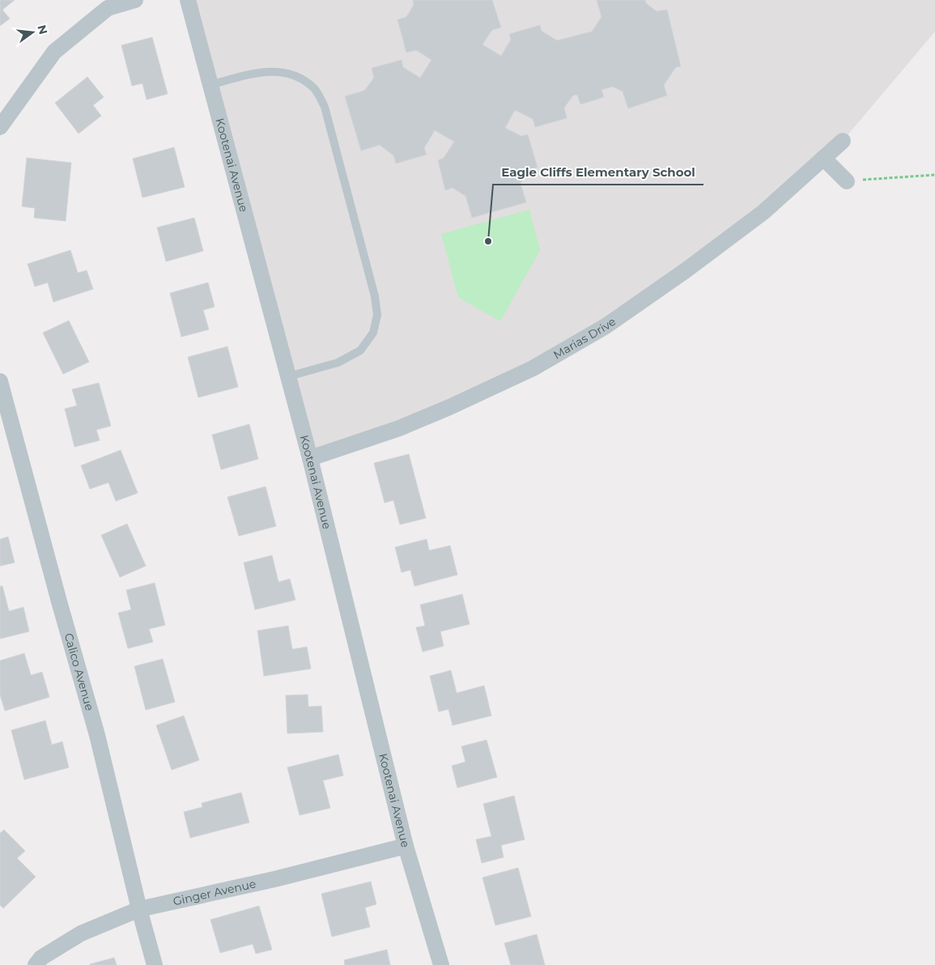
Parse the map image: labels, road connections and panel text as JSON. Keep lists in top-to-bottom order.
{
  "streets": {
    "street": [
      "Kootenai Avenue",
      "Marias Drive",
      "Calico Avenue",
      "Ginger Avenue"
    ]
  },
  "crossings": [
    ["Kootenai Avenue", "Marias Drive"],
    ["Kootenai Avenue", "Ginger Avenue"],
    ["Calico Avenue", "Ginger Avenue"]
  ],
  "places": ["Eagle Cliffs Elementary School"],
  "north": "right"
}
